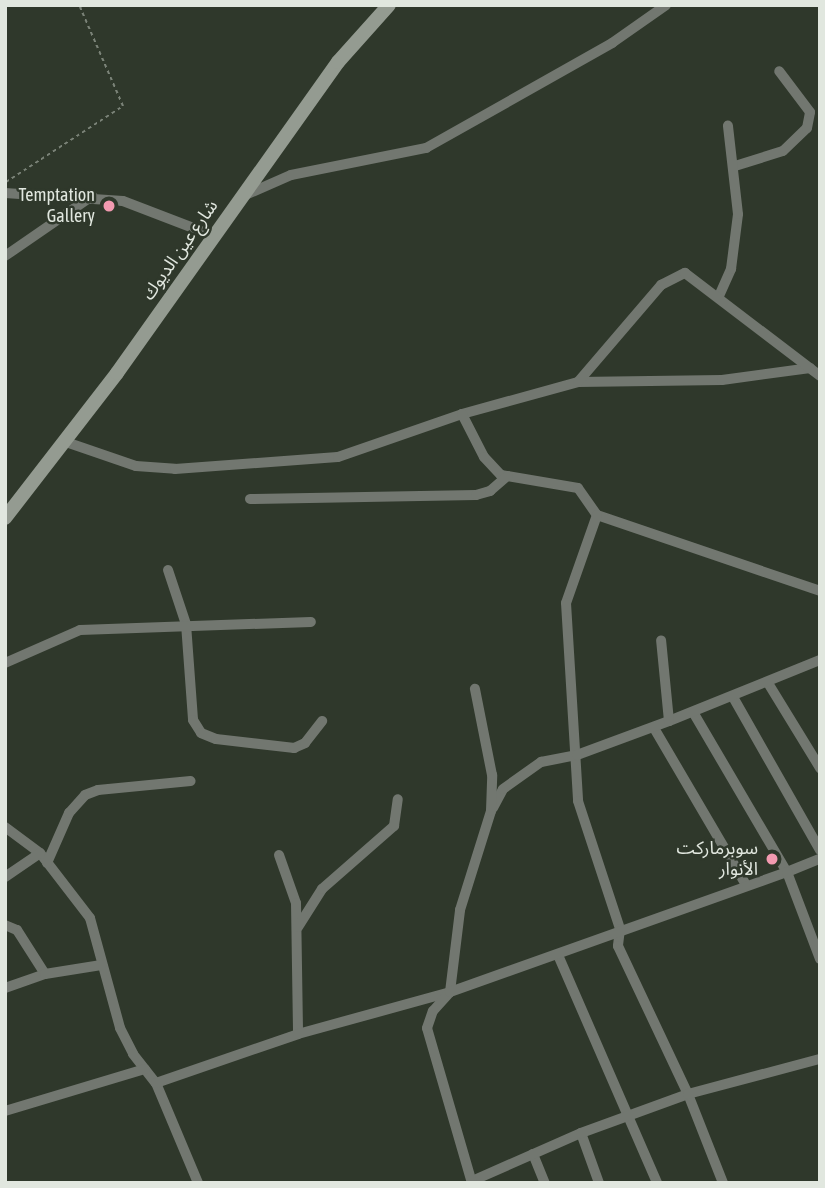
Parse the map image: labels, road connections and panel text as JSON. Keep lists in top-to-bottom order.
{
  "streets": {
    "main road": ["شارع عين الديوك"]
  },
  "places": ["Temptation Gallery", "سوبرماركت الأنوار"]
}
